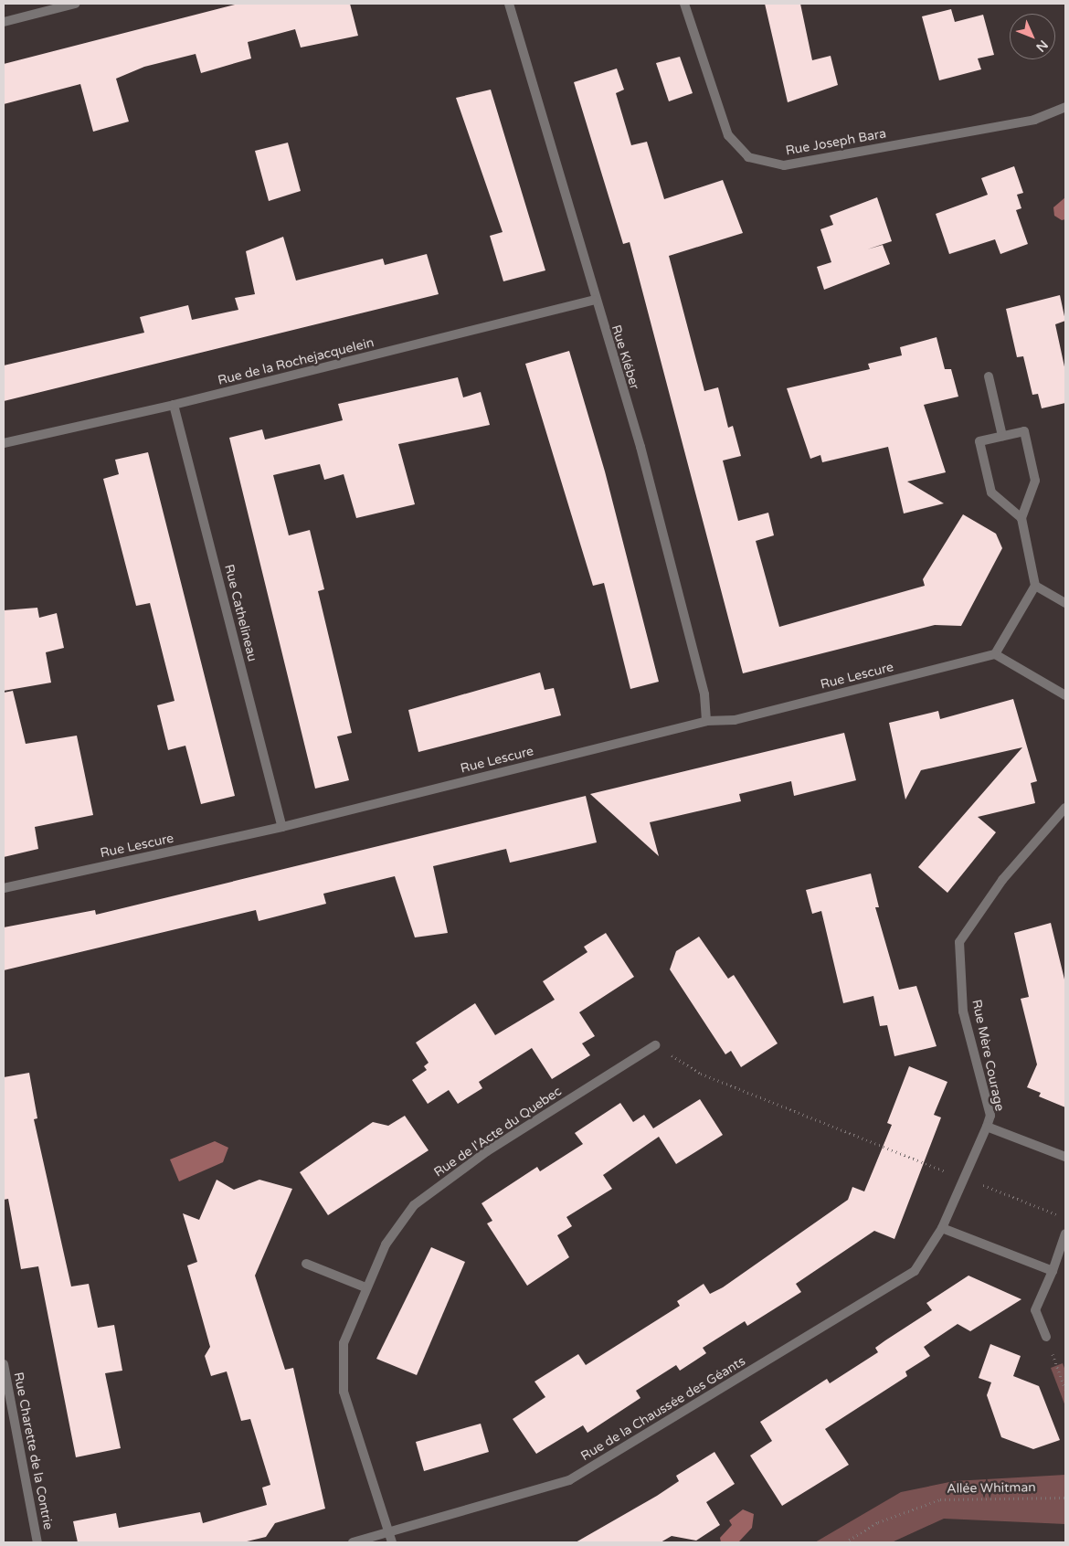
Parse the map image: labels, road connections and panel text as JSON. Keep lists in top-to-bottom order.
{
  "streets": {
    "street": [
      "Rue Joseph Bara",
      "Rue Kléber",
      "Rue de la Rochejacquelein",
      "Rue Cathelineau",
      "Rue Lescure",
      "Rue Mère Courage",
      "Rue de l'Acte du Quebec",
      "Rue de la Chaussée des Géants",
      "Rue Charette de la Contrie"
    ],
    "path": ["Allée Whitman"]
  },
  "crossings": [
    ["Rue Kléber", "Rue de la Rochejacquelein"],
    ["Rue Kléber", "Rue Lescure"],
    ["Rue de la Rochejacquelein", "Rue Cathelineau"],
    ["Rue Cathelineau", "Rue Lescure"],
    ["Rue Mère Courage", "Rue de la Chaussée des Géants"],
    ["Rue de l'Acte du Quebec", "Rue de la Chaussée des Géants"]
  ],
  "north": "bottom right"
}
